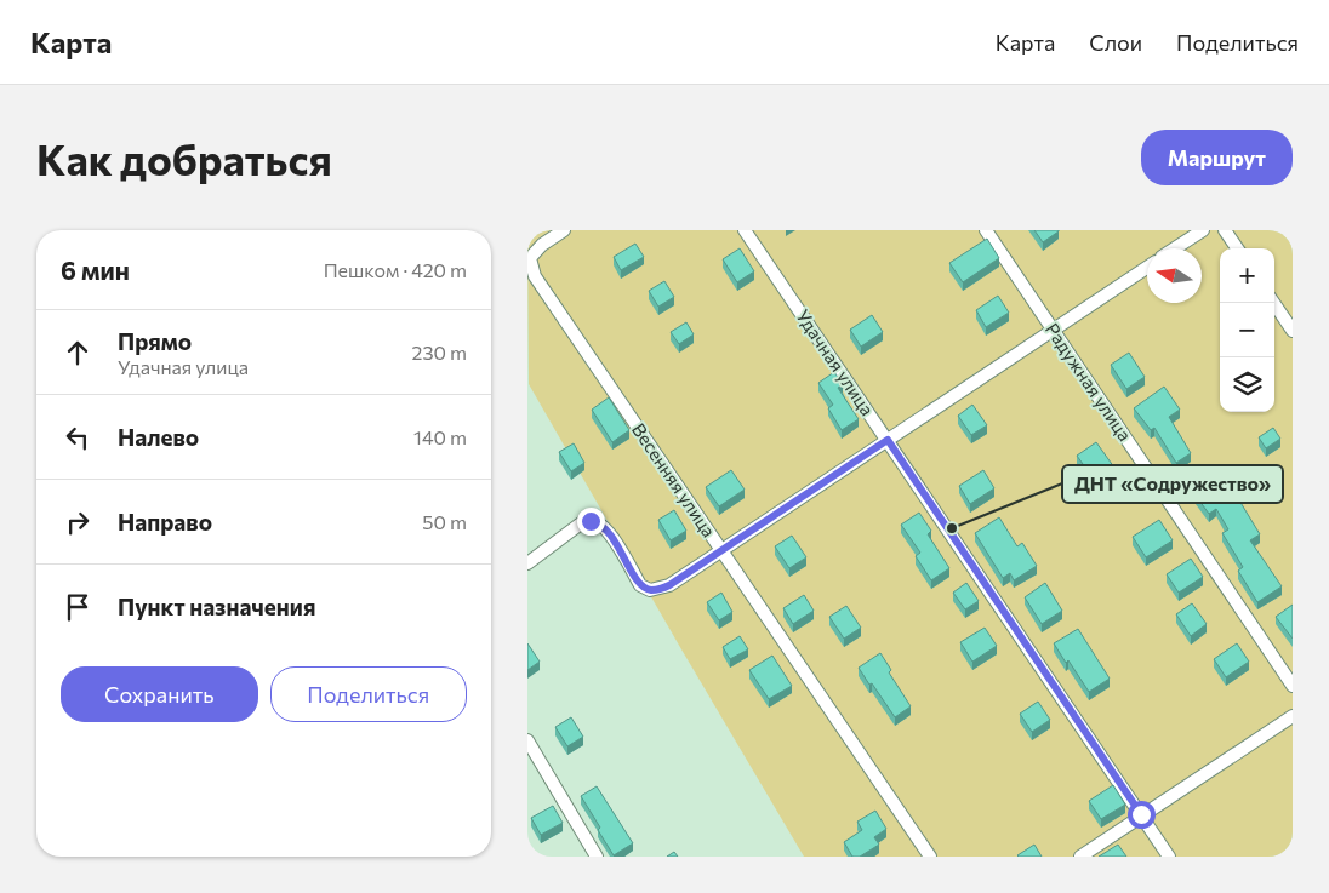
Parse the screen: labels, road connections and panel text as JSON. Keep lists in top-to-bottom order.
{
  "streets": {
    "street": ["Удачная улица", "Радужная улица", "Весенняя улица"]
  },
  "places": ["ДНТ «Содружество»"],
  "north": "left",
  "page": {
    "header": "Карта",
    "nav": ["Карта", "Слои", "Поделиться"],
    "buttons": [
      "Маршрут",
      ["Сохранить", "Поделиться"]
    ],
    "title": "Как добраться",
    "heading": ["6 мин", "Пешком · 420 m"],
    "map_buttons": ["+", "−"],
    "list": [
      ["Прямо", "Удачная улица", "230 m"],
      ["Налево", "140 m"],
      ["Направо", "50 m"],
      "Пункт назначения"
    ]
  }
}
